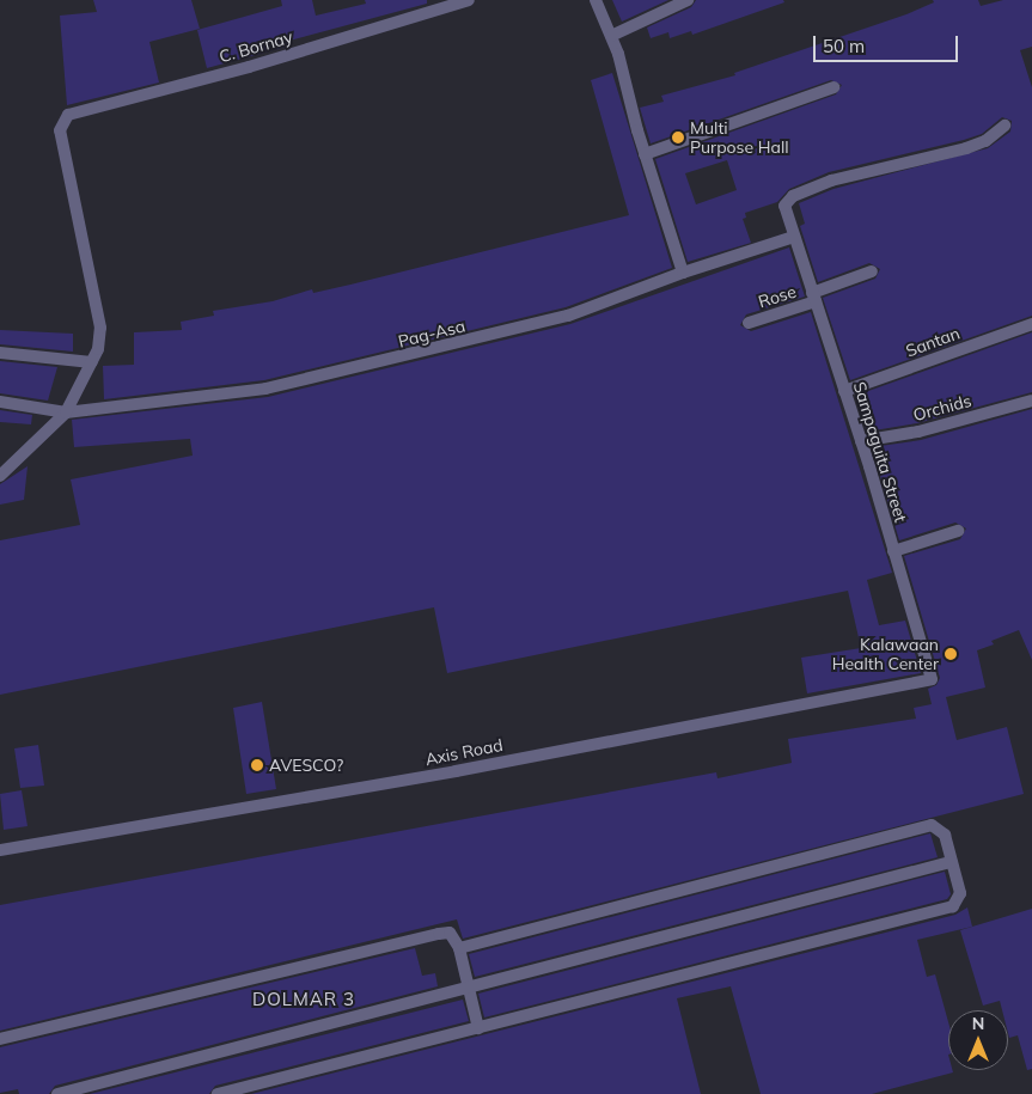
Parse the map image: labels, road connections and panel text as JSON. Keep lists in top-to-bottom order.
{
  "streets": {
    "street": [
      "C. Bornay",
      "Rose",
      "Pag-Asa",
      "Santan",
      "Orchids",
      "Sampaguita Street",
      "Axis Road"
    ]
  },
  "crossings": [
    ["Rose", "Sampaguita Street"],
    ["Pag-Asa", "Sampaguita Street"],
    ["Santan", "Sampaguita Street"],
    ["Orchids", "Sampaguita Street"],
    ["Sampaguita Street", "Axis Road"]
  ],
  "districts": ["DOLMAR 3"],
  "places": ["Multi Purpose Hall", "Kalawaan Health Center", "AVESCO?"],
  "scale_bar": "50 m",
  "north": "top"
}
